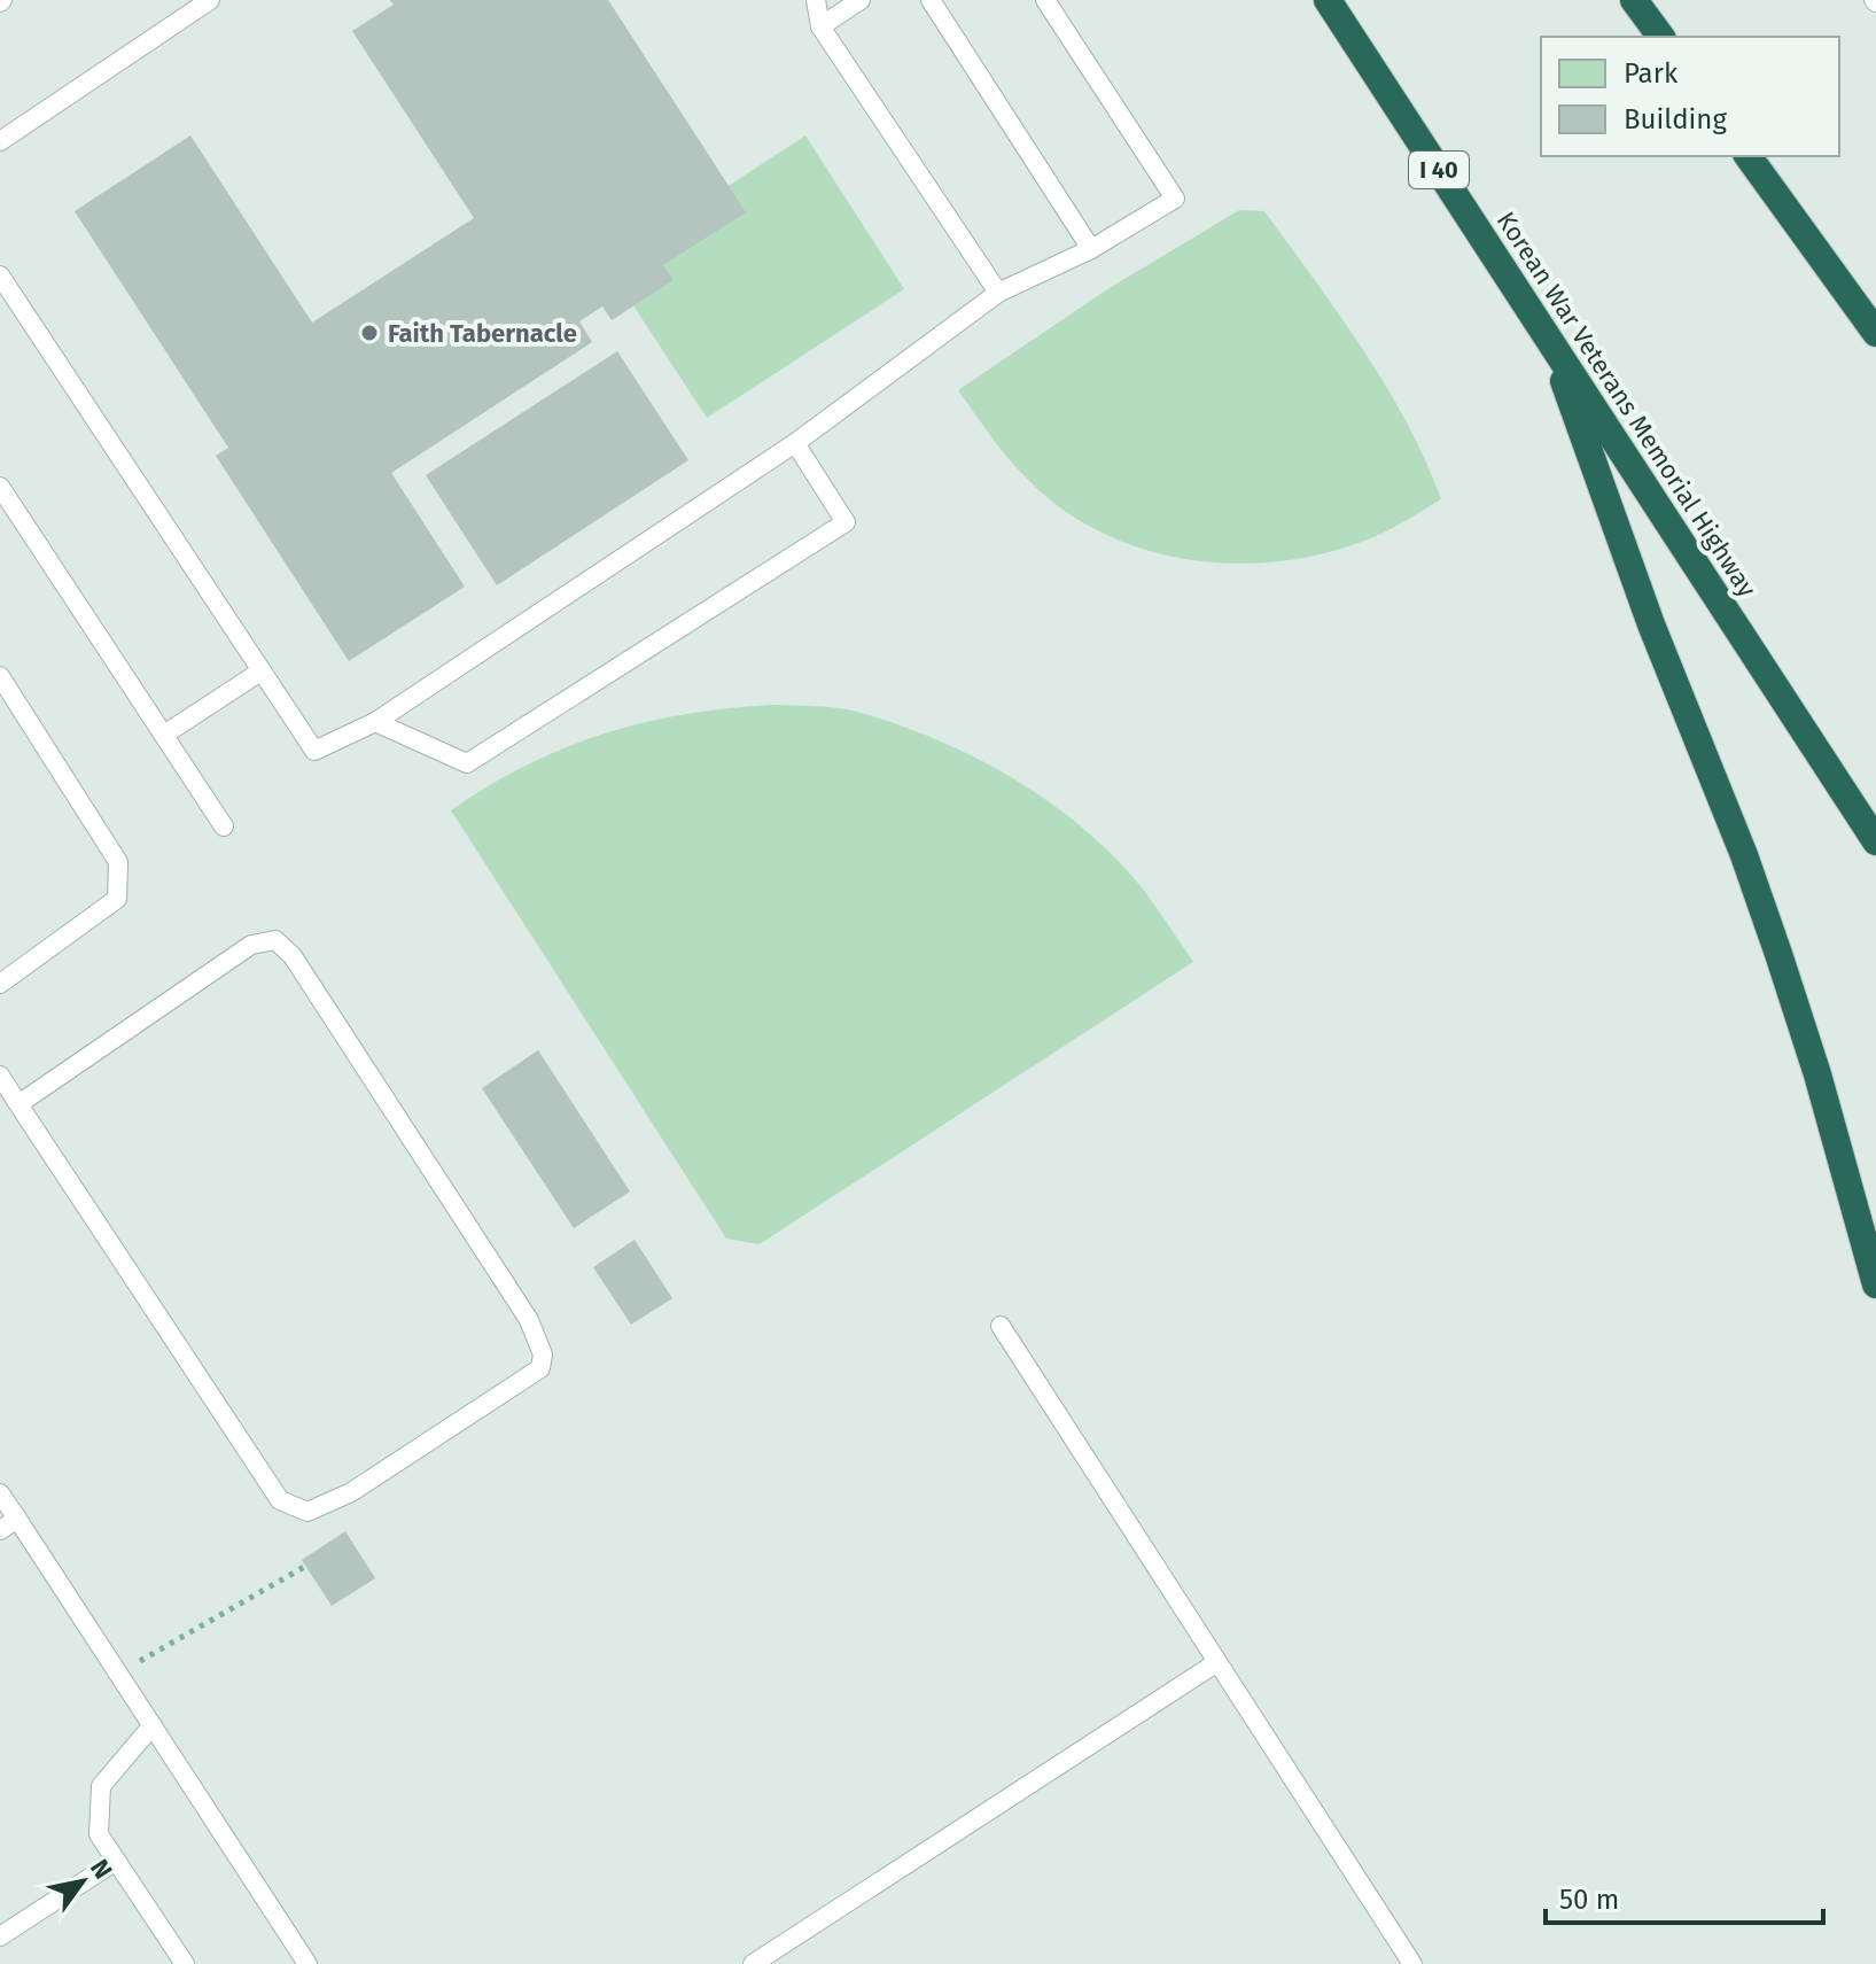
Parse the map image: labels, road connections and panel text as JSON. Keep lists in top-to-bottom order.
{
  "streets": {
    "highway": ["I 40", "Korean War Veterans Memorial Highway"]
  },
  "places": ["Faith Tabernacle"],
  "legend": ["Park", "Building"],
  "scale_bar": "50 m",
  "north": "top right"
}
